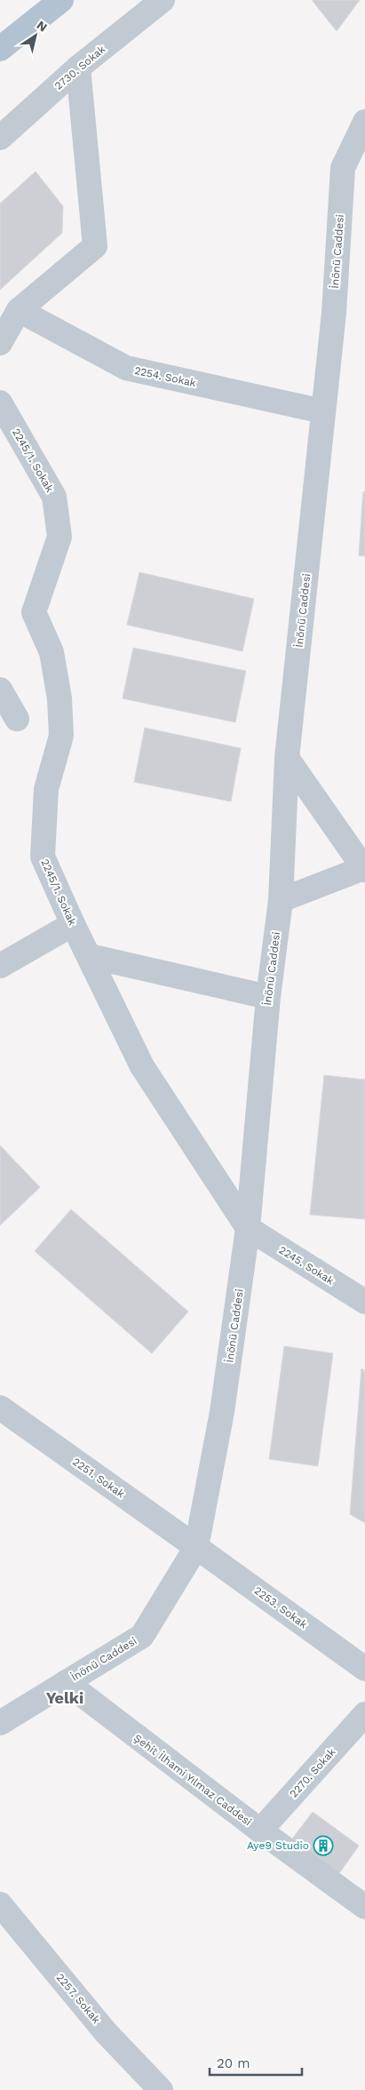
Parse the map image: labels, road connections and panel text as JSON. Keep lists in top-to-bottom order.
{
  "streets": {
    "street": [
      "2730. Sokak",
      "İnönü Caddesi",
      "2254. Sokak",
      "2245/1. Sokak",
      "2245. Sokak",
      "2251. Sokak",
      "2253. Sokak",
      "2270. Sokak",
      "Şehit İlhami Yılmaz Caddesi",
      "2257. Sokak"
    ]
  },
  "crossings": [
    ["İnönü Caddesi", "2254. Sokak"],
    ["İnönü Caddesi", "2245/1. Sokak"],
    ["İnönü Caddesi", "2245. Sokak"],
    ["İnönü Caddesi", "2251. Sokak"],
    ["İnönü Caddesi", "2253. Sokak"],
    ["İnönü Caddesi", "Şehit İlhami Yılmaz Caddesi"],
    ["2245/1. Sokak", "2245. Sokak"],
    ["2251. Sokak", "2253. Sokak"],
    ["2270. Sokak", "Şehit İlhami Yılmaz Caddesi"]
  ],
  "districts": ["Yelki"],
  "places": {
    "building": ["Aye9 Studio"]
  },
  "scale_bar": "20 m",
  "north": "top right"
}
